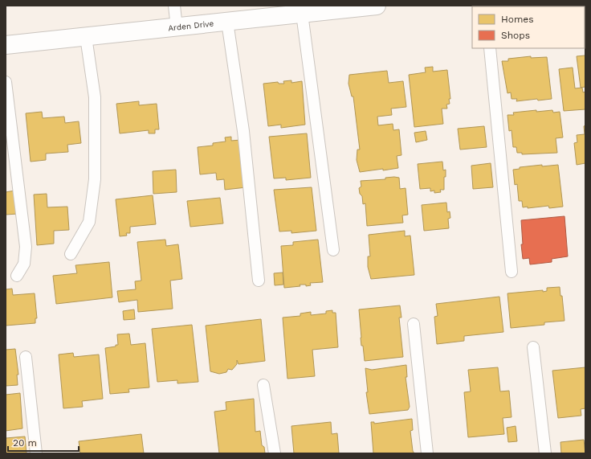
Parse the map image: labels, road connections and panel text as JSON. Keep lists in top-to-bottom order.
{
  "streets": {
    "street": ["Arden Drive"]
  },
  "legend": ["Homes", "Shops"],
  "scale_bar": "20 m"
}
